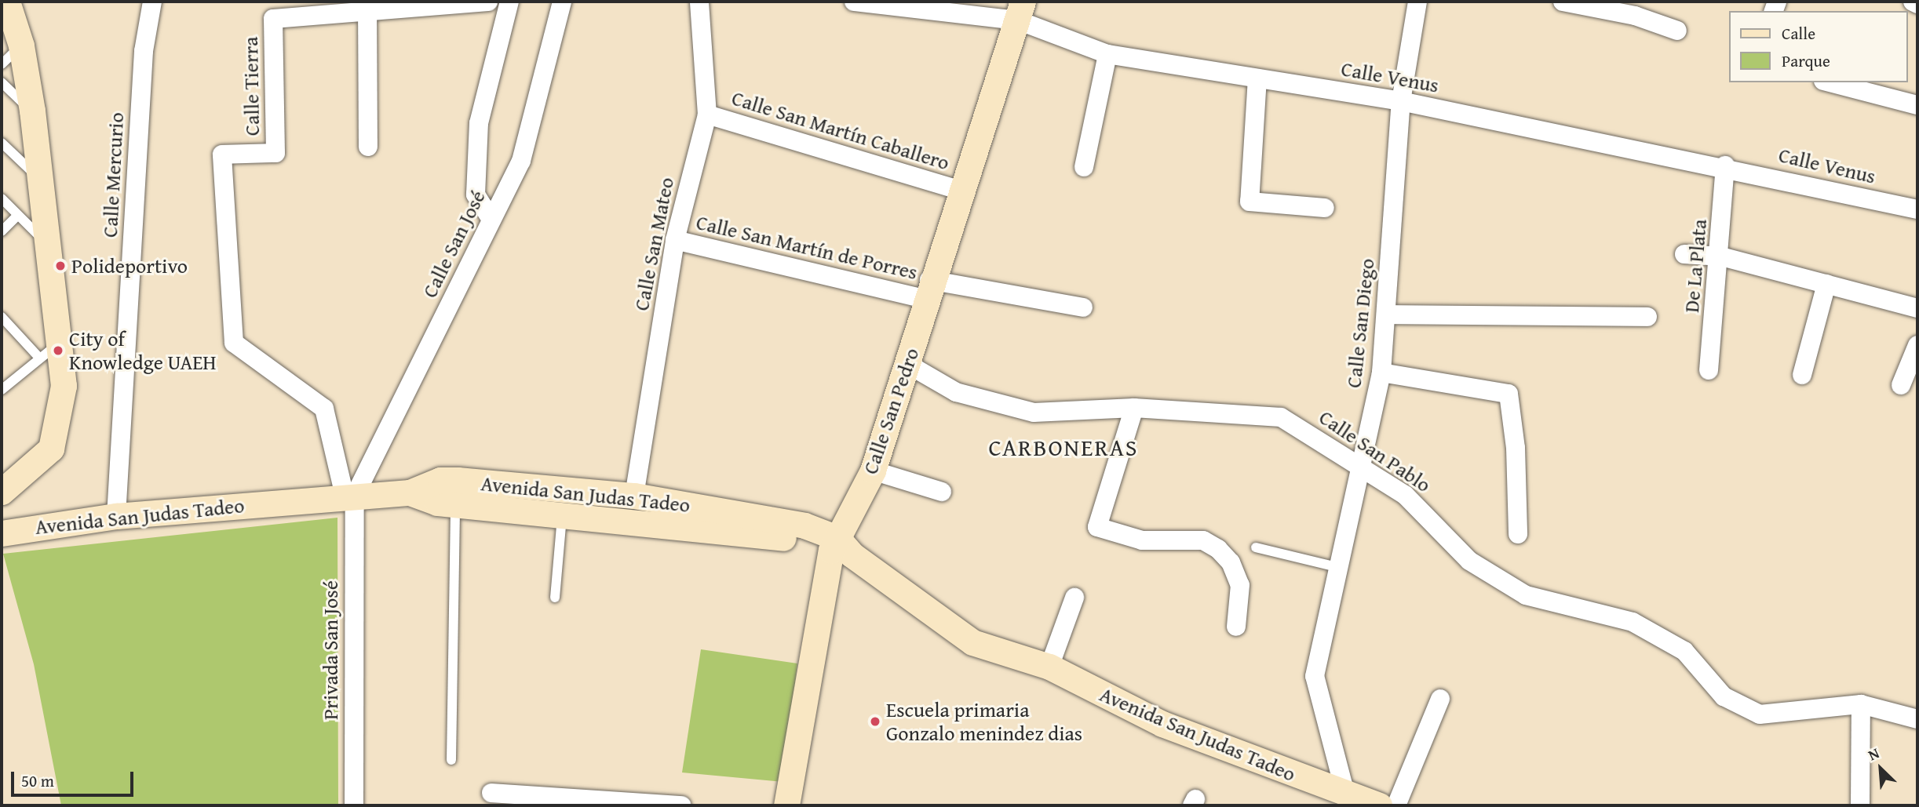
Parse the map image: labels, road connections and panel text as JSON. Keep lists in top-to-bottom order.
{
  "streets": {
    "street": [
      "Calle Venus",
      "Calle Tierra",
      "Calle San Martín Caballero",
      "Calle Mercurio",
      "Calle San José",
      "Calle San Mateo",
      "Calle San Martín de Porres",
      "De La Plata",
      "Calle San Diego",
      "Calle San Pedro",
      "Calle San Pablo",
      "Avenida San Judas Tadeo",
      "Privada San José"
    ]
  },
  "crossings": [
    ["Calle Venus", "De La Plata"],
    ["Calle Venus", "Calle San Diego"],
    ["Calle Venus", "Calle San Pedro"],
    ["Calle Tierra", "Calle San José"],
    ["Calle Tierra", "Avenida San Judas Tadeo"],
    ["Calle Tierra", "Privada San José"],
    ["Calle San Martín Caballero", "Calle San Mateo"],
    ["Calle San Martín Caballero", "Calle San Pedro"],
    ["Calle Mercurio", "Avenida San Judas Tadeo"],
    ["Calle San José", "Avenida San Judas Tadeo"],
    ["Calle San José", "Privada San José"],
    ["Calle San Mateo", "Calle San Martín de Porres"],
    ["Calle San Mateo", "Avenida San Judas Tadeo"],
    ["Calle San Martín de Porres", "Calle San Pedro"],
    ["Calle San Diego", "Calle San Pablo"],
    ["Calle San Diego", "Avenida San Judas Tadeo"],
    ["Calle San Pedro", "Calle San Pablo"],
    ["Calle San Pedro", "Avenida San Judas Tadeo"],
    ["Avenida San Judas Tadeo", "Privada San José"]
  ],
  "districts": ["CARBONERAS"],
  "places": ["Polideportivo", "City of Knowledge UAEH", "Escuela primaria Gonzalo menindez dias"],
  "legend": ["Calle", "Parque"],
  "scale_bar": "50 m",
  "north": "top left"
}
